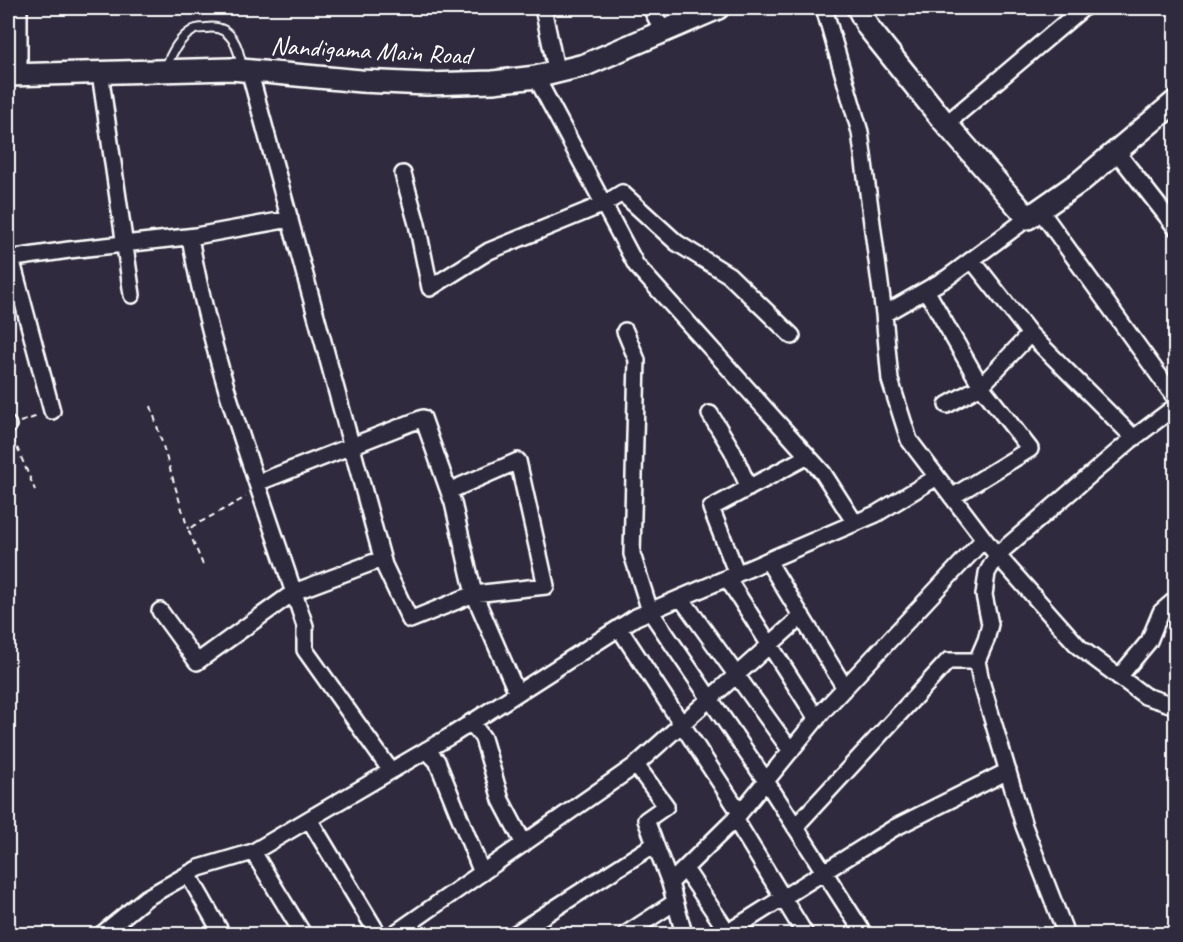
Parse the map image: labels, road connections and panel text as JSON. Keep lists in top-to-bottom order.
{
  "streets": {
    "street": ["Nandigama Main Road"]
  }
}
